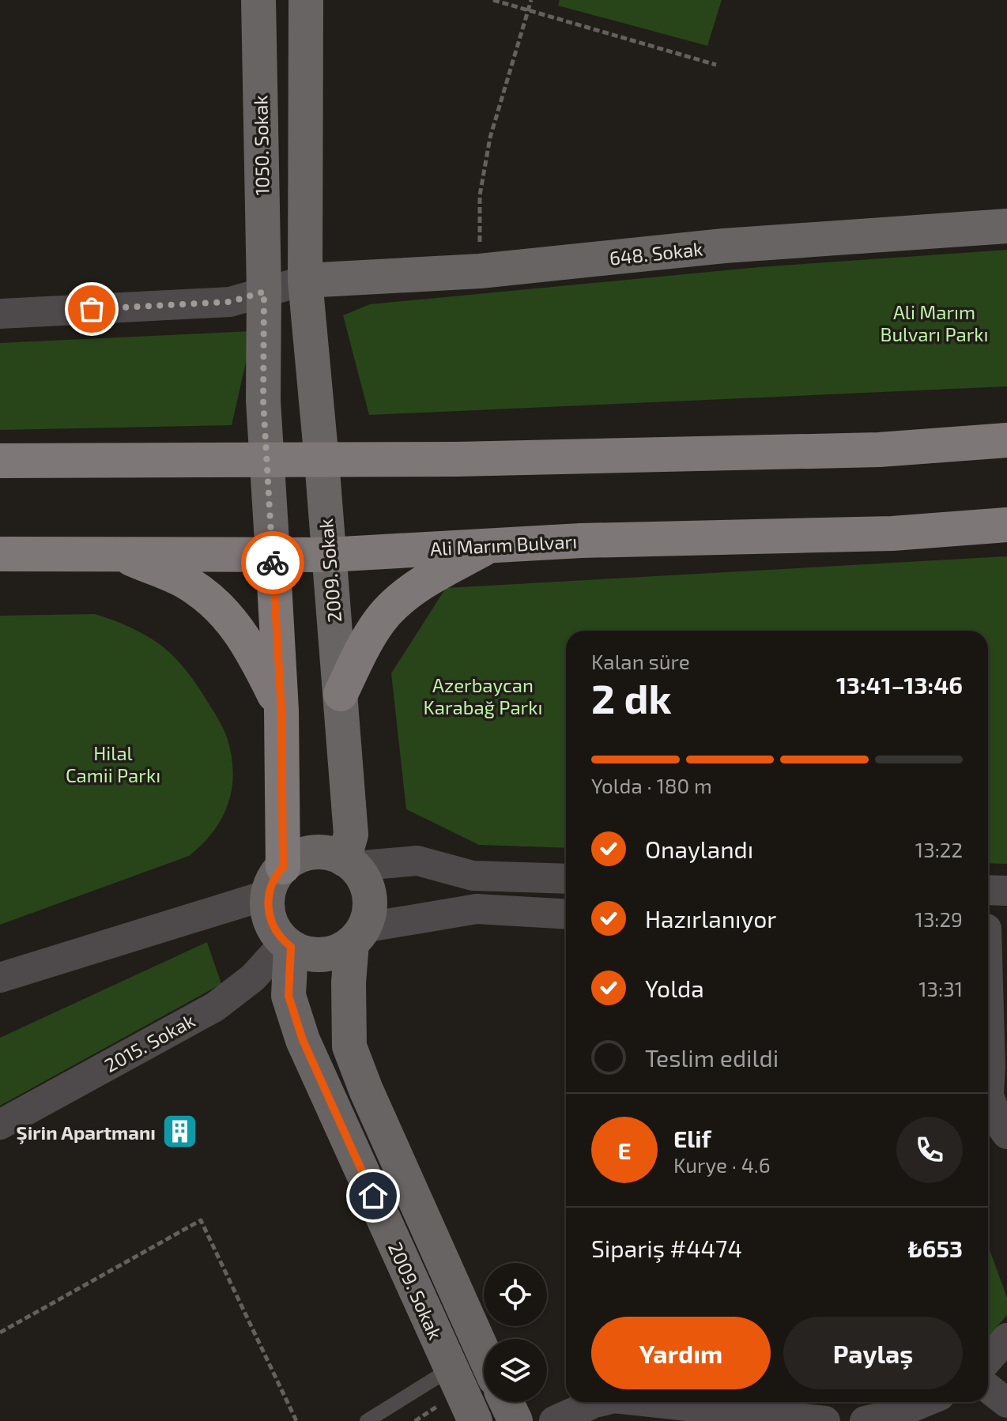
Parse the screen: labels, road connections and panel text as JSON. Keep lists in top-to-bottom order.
{
  "streets": {
    "main road": ["Ali Marım Bulvarı"],
    "street": [
      "1050. Sokak",
      "648. Sokak",
      "2009. Sokak",
      "2015. Sokak"
    ]
  },
  "crossings": [
    ["648. Sokak", "2009. Sokak"],
    ["Ali Marım Bulvarı", "2009. Sokak"],
    ["2009. Sokak", "2015. Sokak"]
  ],
  "parks": ["Ali Marım Bulvarı Parkı", "Azerbaycan Karabağ Parkı", "Hilal Camii Parkı"],
  "places": {
    "building": ["Şirin Apartmanı"]
  },
  "page": {
    "heading": ["2 dk", "Kalan süre", "13:41–13:46"],
    "panel": [
      "Elif",
      "Kurye · 4.6",
      "Sipariş #4474",
      "₺653"
    ],
    "bar": "Yolda · 180 m",
    "list": [
      ["Onaylandı", "13:22"],
      ["Hazırlanıyor", "13:29"],
      ["Yolda", "13:31"],
      "Teslim edildi"
    ],
    "round": "E",
    "buttons": ["Yardım", "Paylaş"]
  }
}
